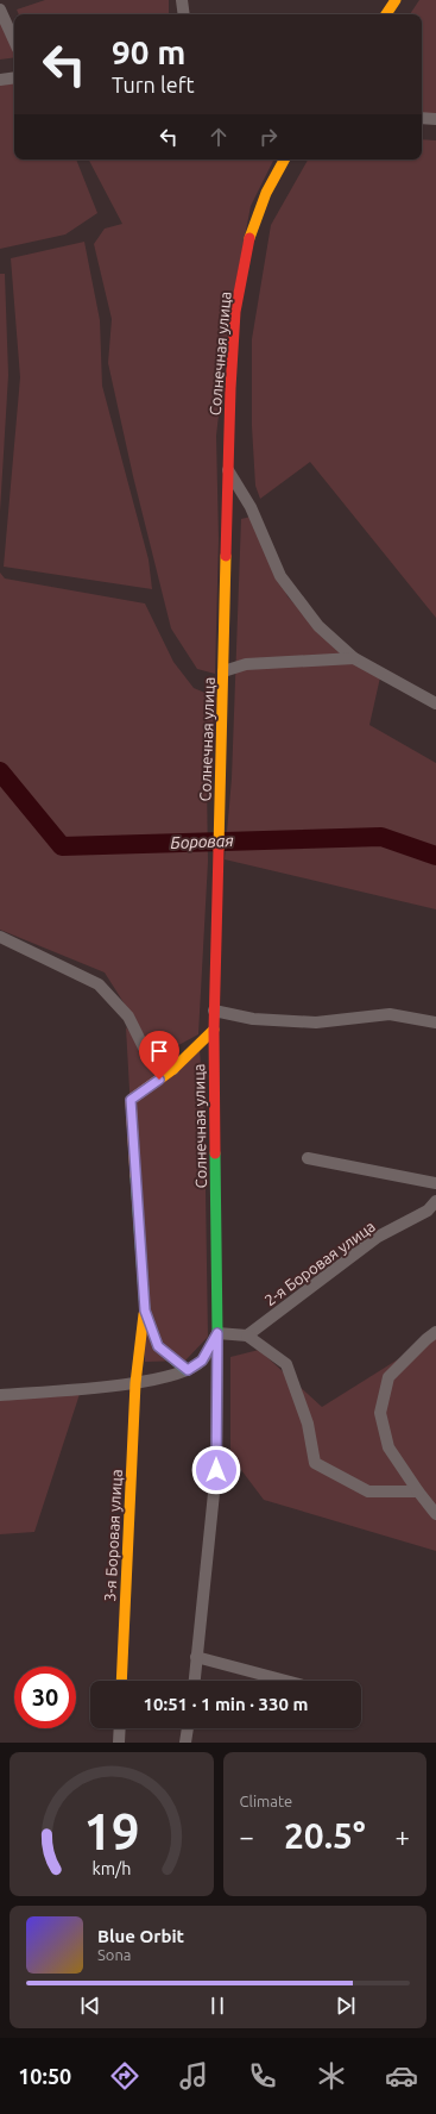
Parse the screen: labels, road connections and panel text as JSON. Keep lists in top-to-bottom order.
{
  "streets": {
    "street": ["Солнечная улица", "2-я Боровая улица", "3-я Боровая улица"]
  },
  "water": ["Боровая"],
  "page": {
    "turn": ["90 m", "Turn left"],
    "limit": "30",
    "trip": "10:51 · 1 min · 330 m",
    "tile": "Climate",
    "heat": ["−", "20.5°", "+"],
    "song": ["Blue Orbit", "Sona"],
    "tabs": "10:50",
    "gauge": ["19", "km/h"]
  }
}
